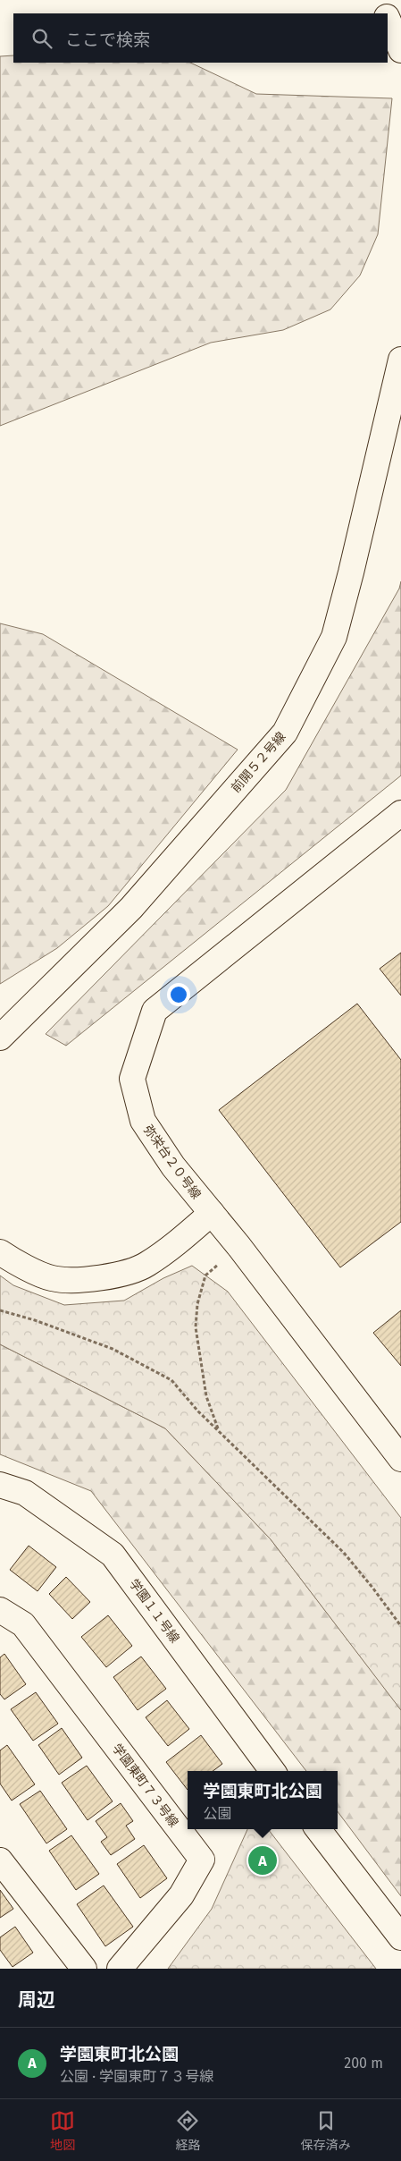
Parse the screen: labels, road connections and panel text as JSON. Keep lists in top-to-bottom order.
{
  "streets": {
    "street": [
      "前開５２号線",
      "弥栄台２０号線",
      "学園１１号線",
      "学園東町７３号線"
    ]
  },
  "page": {
    "search": "ここで検索",
    "popup": ["学園東町北公園", "公園"],
    "pins": "A",
    "heading": "周辺",
    "list": [
      {
        "mark": "A",
        "name": "学園東町北公園",
        "note": "公園 · 学園東町７３号線",
        "value": "200 m"
      }
    ],
    "nav": ["地図", "経路", "保存済み"]
  }
}
